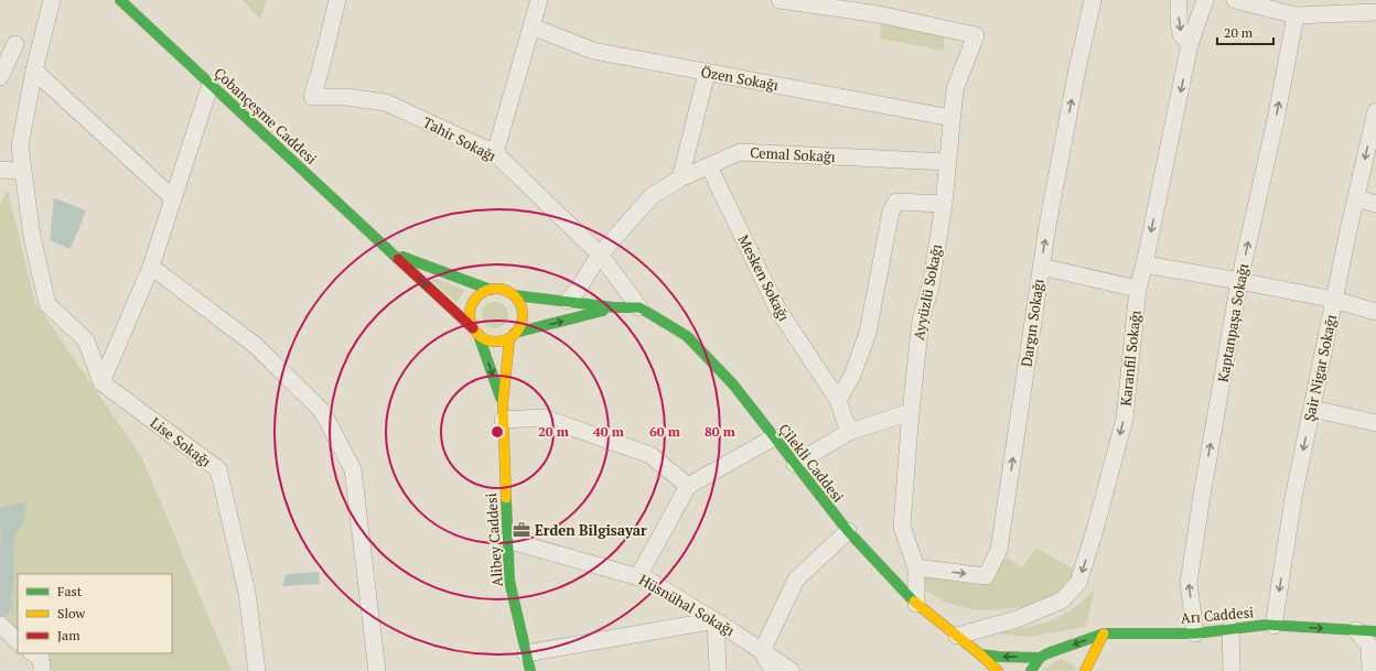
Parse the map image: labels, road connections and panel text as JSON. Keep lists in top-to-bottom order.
{
  "streets": {
    "street": [
      "Özen Sokağı",
      "Çobançeşme Caddesi",
      "Tahir Sokağı",
      "Cemal Sokağı",
      "Mesken Sokağı",
      "Ayyüzlü Sokağı",
      "Dargın Sokağı",
      "Kaptanpaşa Sokağı",
      "Karanfil Sokağı",
      "Şair Nigar Sokağı",
      "Lise Sokağı",
      "Çilekli Caddesi",
      "Alibey Caddesi",
      "Hüsnühal Sokağı",
      "Arı Caddesi"
    ]
  },
  "crossings": [
    ["Özen Sokağı", "Ayyüzlü Sokağı"],
    ["Çobançeşme Caddesi", "Alibey Caddesi"],
    ["Tahir Sokağı", "Cemal Sokağı"],
    ["Tahir Sokağı", "Çilekli Caddesi"],
    ["Cemal Sokağı", "Mesken Sokağı"],
    ["Cemal Sokağı", "Ayyüzlü Sokağı"],
    ["Ayyüzlü Sokağı", "Dargın Sokağı"],
    ["Ayyüzlü Sokağı", "Çilekli Caddesi"],
    ["Kaptanpaşa Sokağı", "Arı Caddesi"],
    ["Karanfil Sokağı", "Çilekli Caddesi"],
    ["Şair Nigar Sokağı", "Arı Caddesi"],
    ["Alibey Caddesi", "Hüsnühal Sokağı"]
  ],
  "one_way": [
    "Dargın Sokağı",
    "Kaptanpaşa Sokağı",
    "Karanfil Sokağı",
    "Şair Nigar Sokağı"
  ],
  "places": {
    "office": ["Erden Bilgisayar"]
  },
  "legend": ["Fast", "Slow", "Jam"],
  "scale_bar": "20 m",
  "rings": [
    "20 m",
    "40 m",
    "60 m",
    "80 m"
  ]
}
